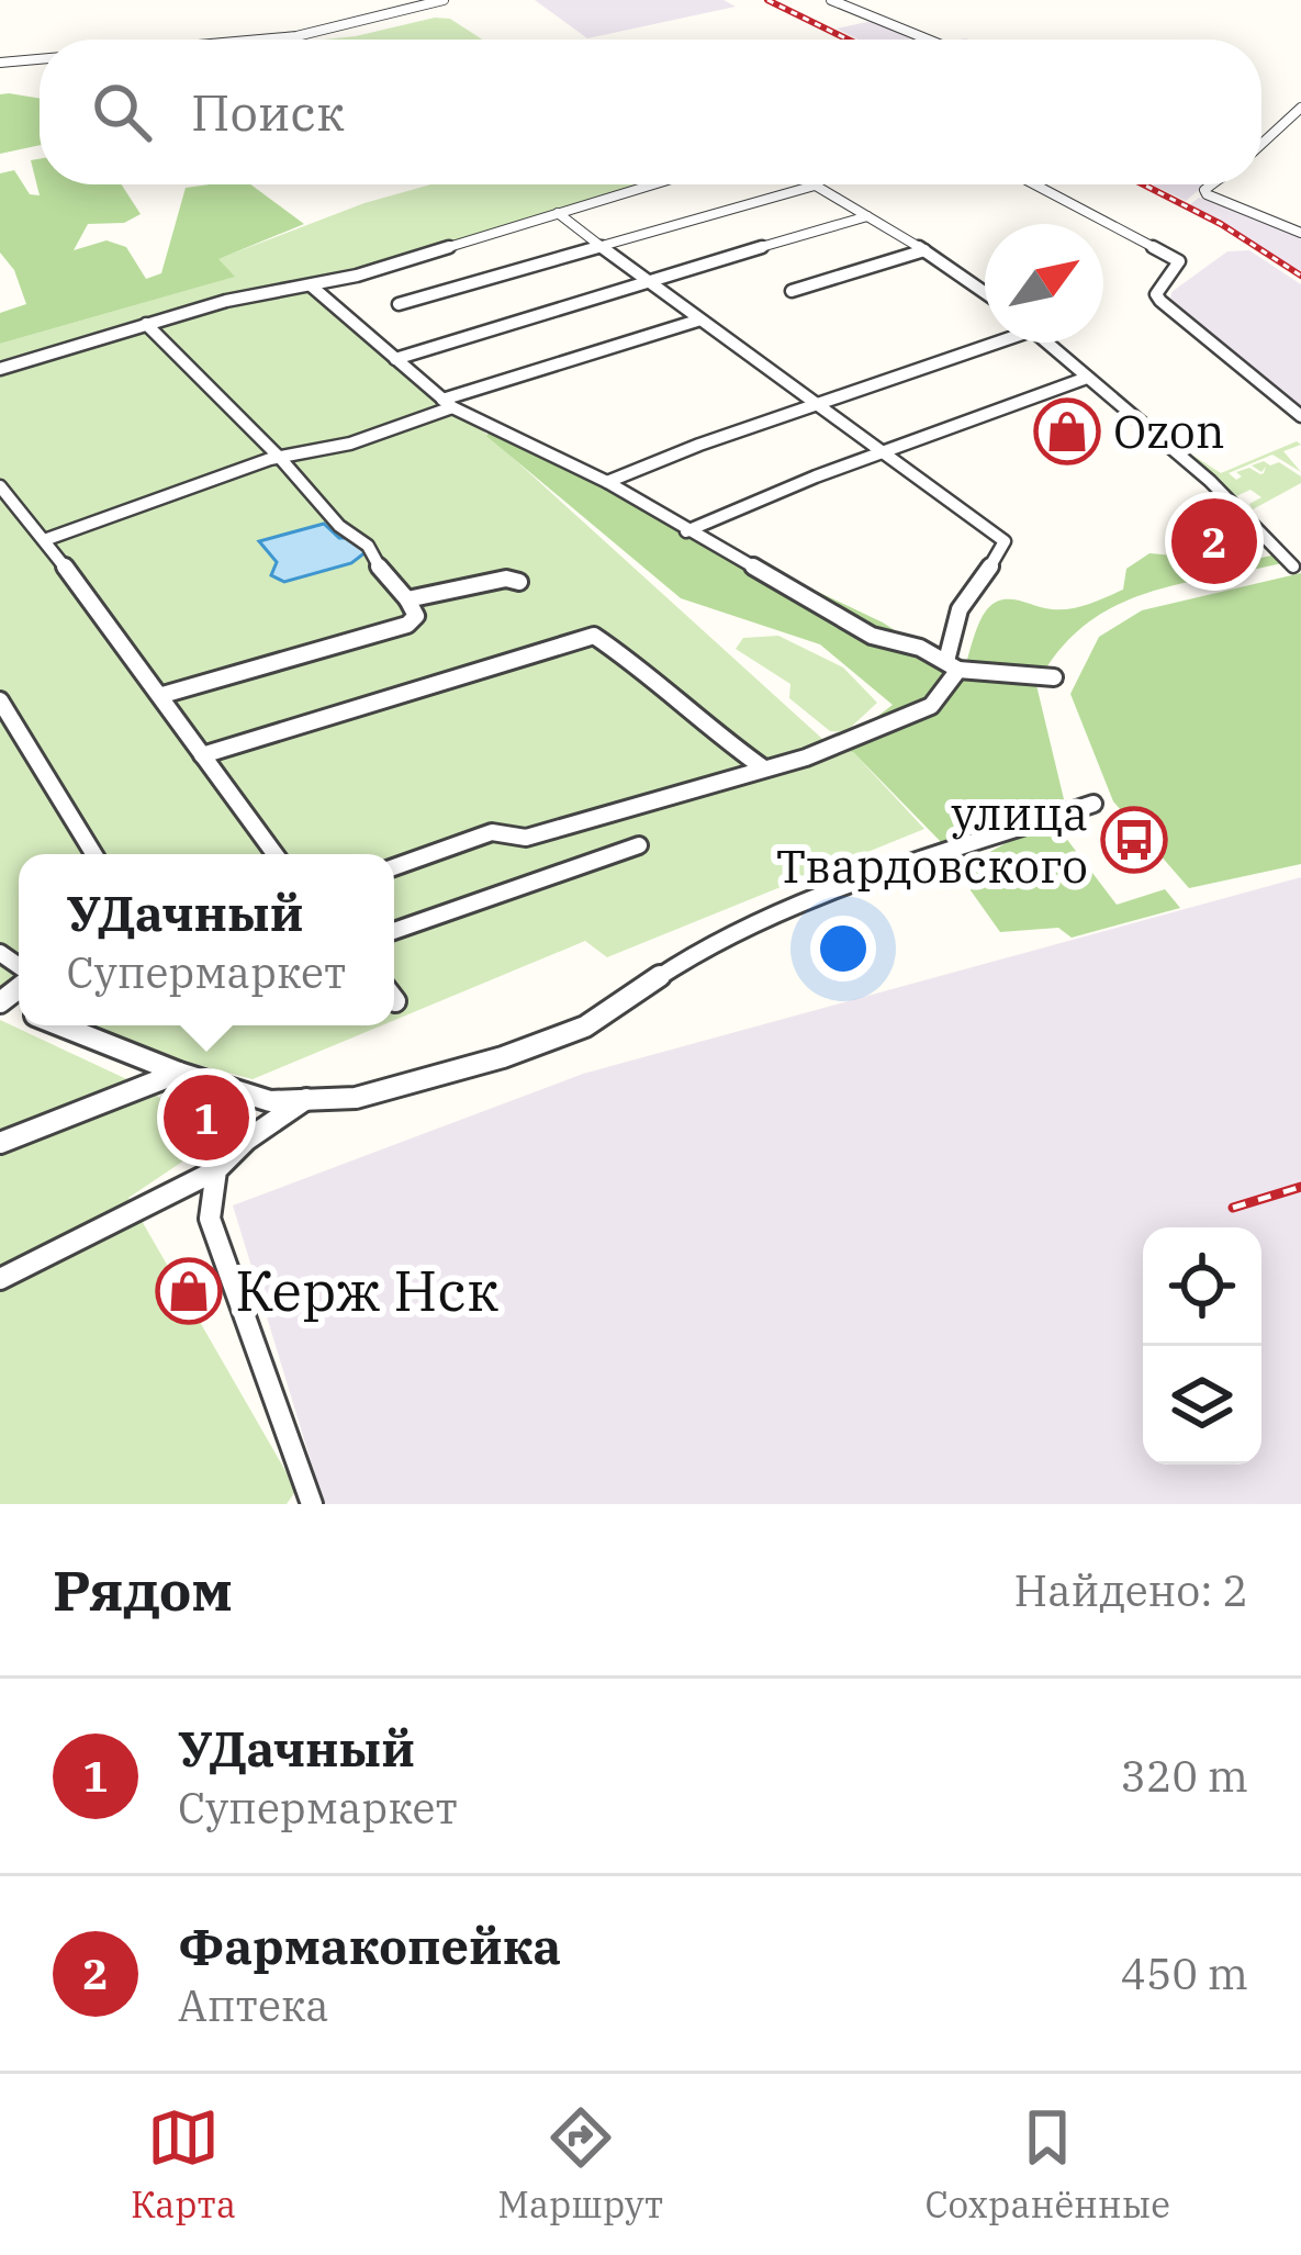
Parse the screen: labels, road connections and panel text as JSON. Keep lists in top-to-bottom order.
{
  "places": {
    "shop": ["Ozon", "Керж Нск"],
    "bus stop": ["улица Твардовского"]
  },
  "north": "top right",
  "page": {
    "search": "Поиск",
    "pins": ["2", "1"],
    "popup": ["УДачный", "Супермаркет"],
    "heading": ["Рядом", "Найдено: 2"],
    "list": [
      {
        "mark": "1",
        "name": "УДачный",
        "note": "Супермаркет",
        "value": "320 m"
      },
      {
        "mark": "2",
        "name": "Фармакопейка",
        "note": "Аптека",
        "value": "450 m"
      }
    ],
    "nav": ["Карта", "Маршрут", "Сохранённые"]
  }
}
